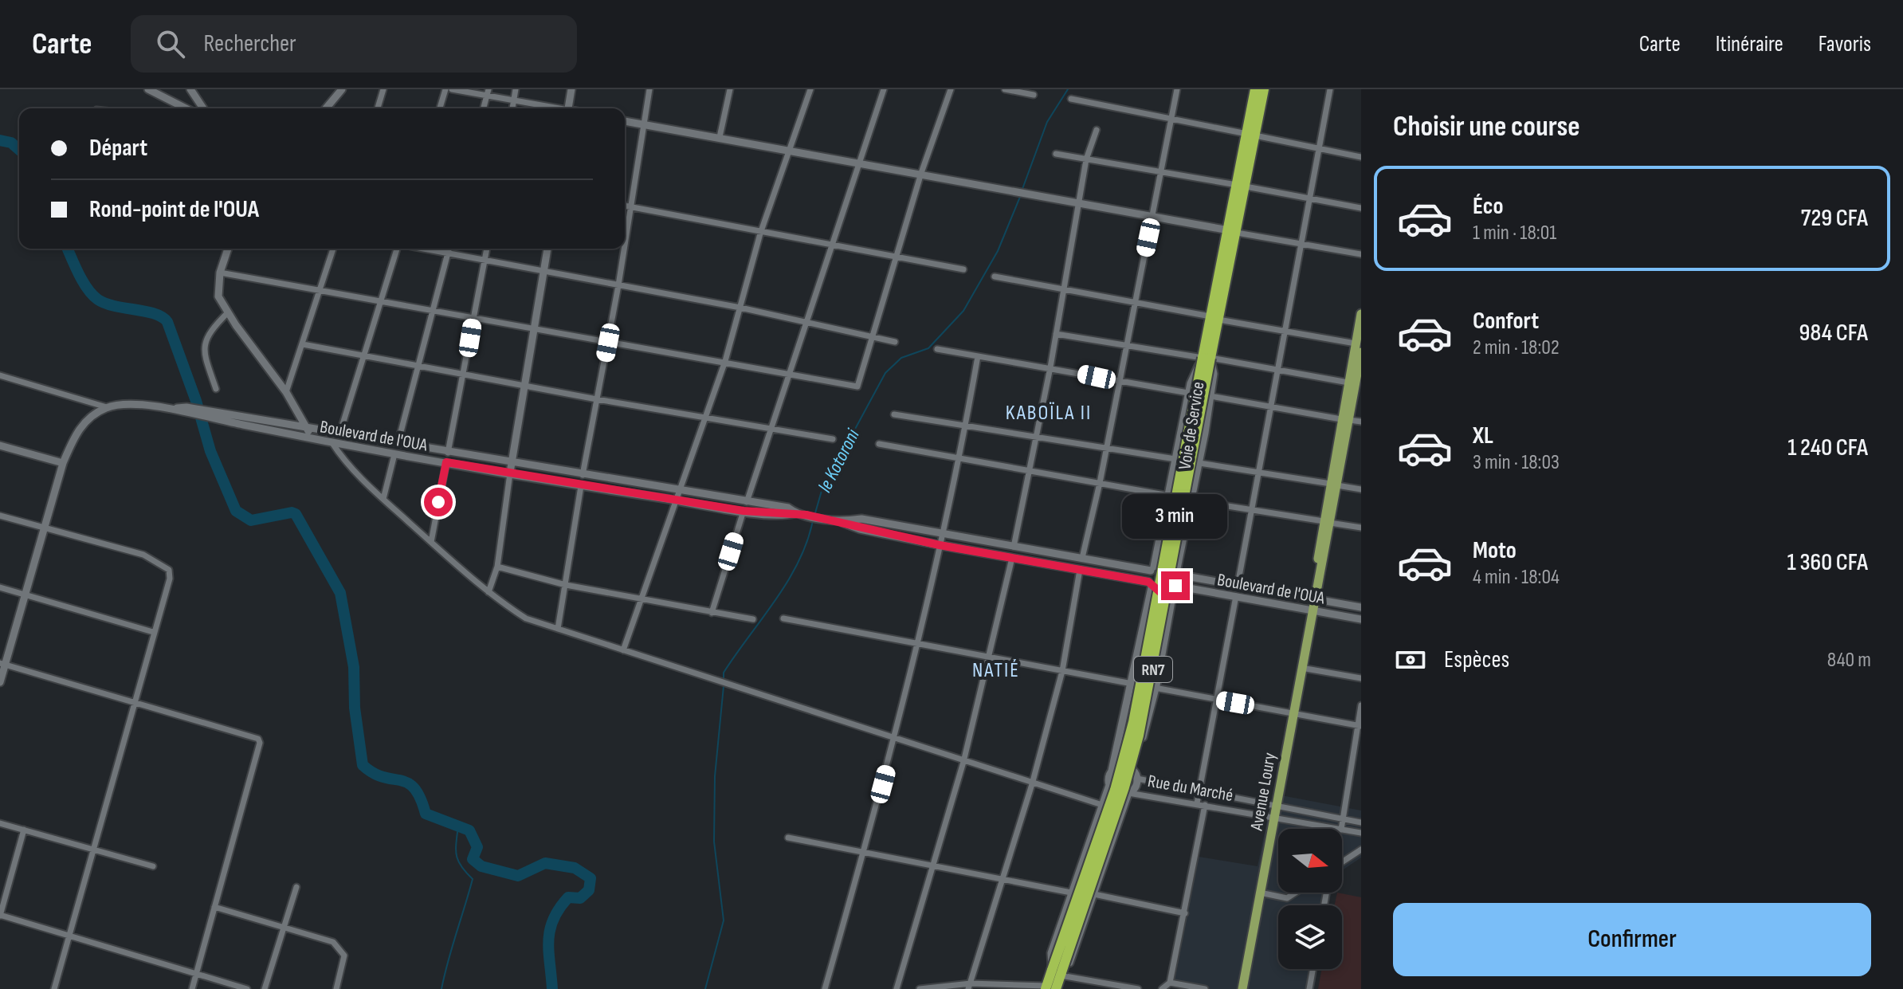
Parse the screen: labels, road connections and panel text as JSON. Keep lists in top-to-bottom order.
{
  "streets": {
    "highway": ["RN7"],
    "main road": ["Voie de Service", "Boulevard de l'OUA", "Avenue Loury"],
    "street": ["Rue du Marché"]
  },
  "crossings": [
    ["Voie de Service", "Boulevard de l'OUA"],
    ["Voie de Service", "RN7"],
    ["Boulevard de l'OUA", "Avenue Loury"],
    ["Rue du Marché", "Avenue Loury"]
  ],
  "districts": ["KABOÏLA II", "NATIÉ"],
  "water": ["le Kotoroni"],
  "north": "right",
  "page": {
    "header": "Carte",
    "search": "Rechercher",
    "nav": ["Carte", "Itinéraire", "Favoris"],
    "heading": "Choisir une course",
    "banner": ["Départ", "Rond-point de l'OUA"],
    "list": [
      {
        "name": "Éco",
        "note": "1 min · 18:01",
        "value": "729 CFA"
      },
      {
        "name": "Confort",
        "note": "2 min · 18:02",
        "value": "984 CFA"
      },
      {
        "name": "XL",
        "note": "3 min · 18:03",
        "value": "1 240 CFA"
      },
      {
        "name": "Moto",
        "note": "4 min · 18:04",
        "value": "1 360 CFA"
      }
    ],
    "bubble": "3 min",
    "pay": ["Espèces", "840 m"],
    "buttons": "Confirmer"
  }
}
